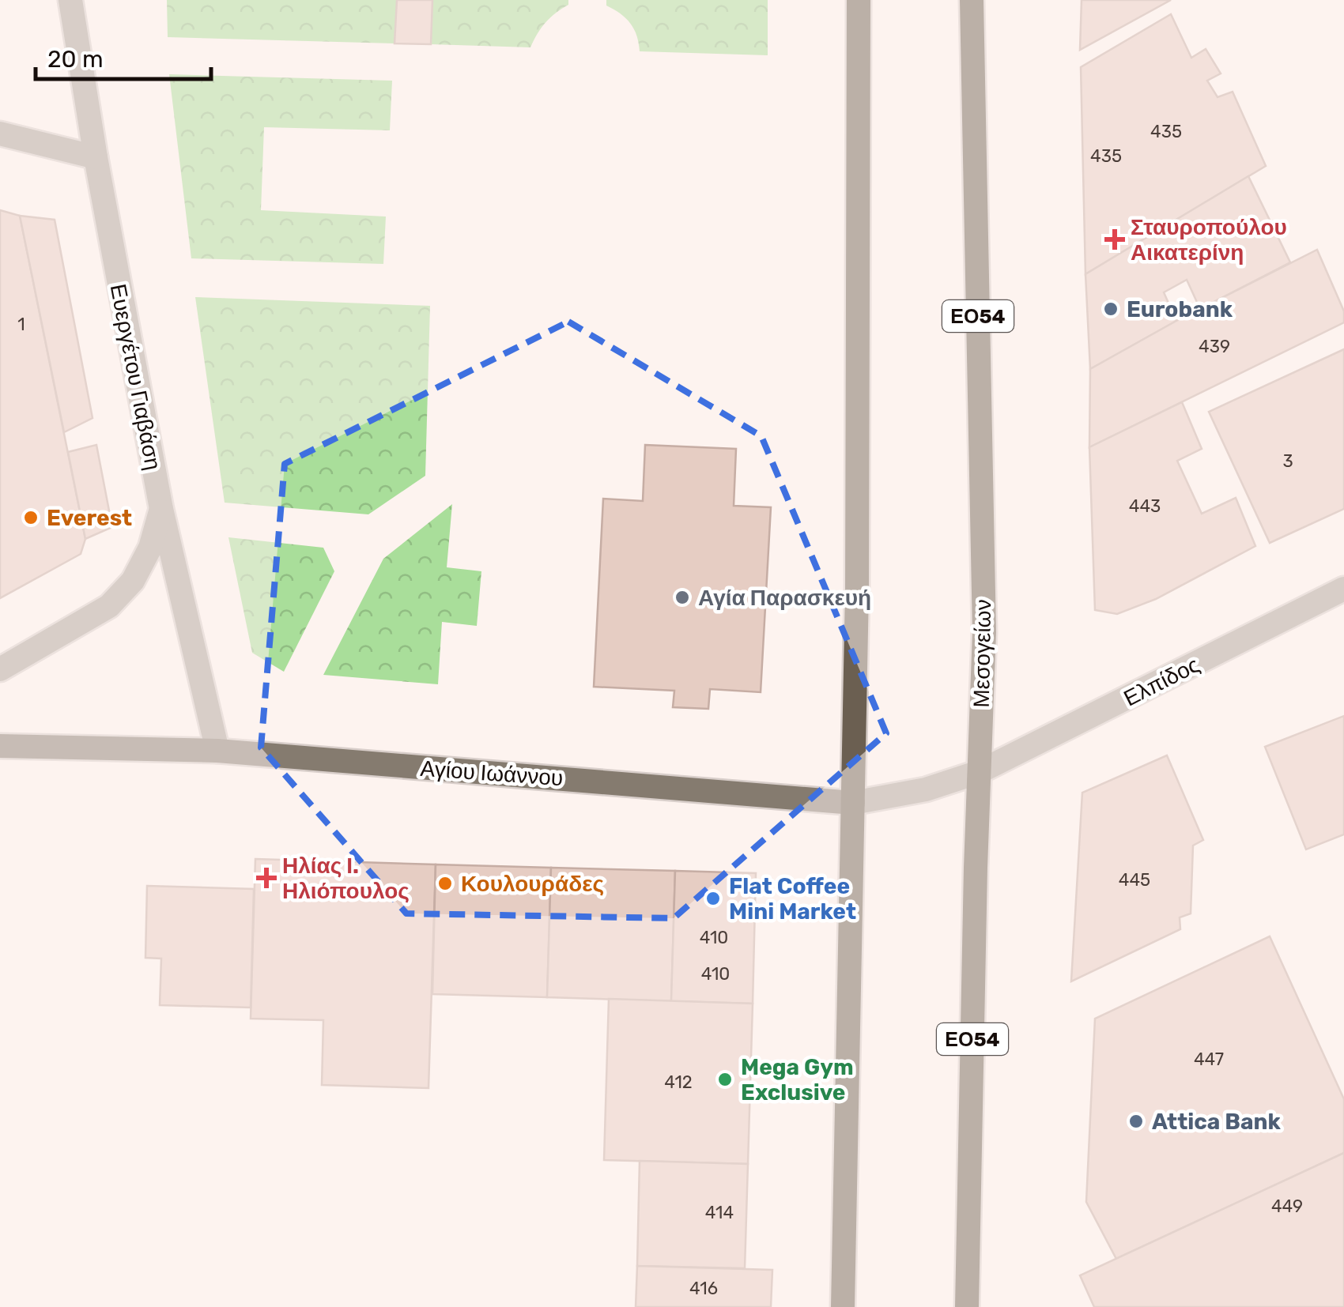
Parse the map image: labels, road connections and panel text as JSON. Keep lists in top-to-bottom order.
{
  "streets": {
    "main road": ["ΕΟ54", "Μεσογείων"],
    "street": ["Ευεργέτου Γιαβάση", "Ελπίδος", "Αγίου Ιωάννου"]
  },
  "crossings": [
    ["Ευεργέτου Γιαβάση", "Αγίου Ιωάννου"],
    ["Μεσογείων", "Ελπίδος"],
    ["Μεσογείων", "Αγίου Ιωάννου"],
    ["Ελπίδος", "Αγίου Ιωάννου"]
  ],
  "places": {
    "health": ["Σταυροπούλου Αικατερίνη", "Ηλίας Ι. Ηλιόπουλος"],
    "other": [
      "Eurobank",
      "Everest",
      "Αγία Παρασκευή",
      "Κουλουράδες",
      "Flat Coffee Mini Market",
      "Mega Gym Exclusive",
      "Attica Bank"
    ]
  },
  "house_numbers": [
    "435",
    "435",
    "1",
    "439",
    "3",
    "443",
    "445",
    "410",
    "410",
    "447",
    "412",
    "449",
    "414",
    "416"
  ],
  "scale_bar": "20 m"
}
